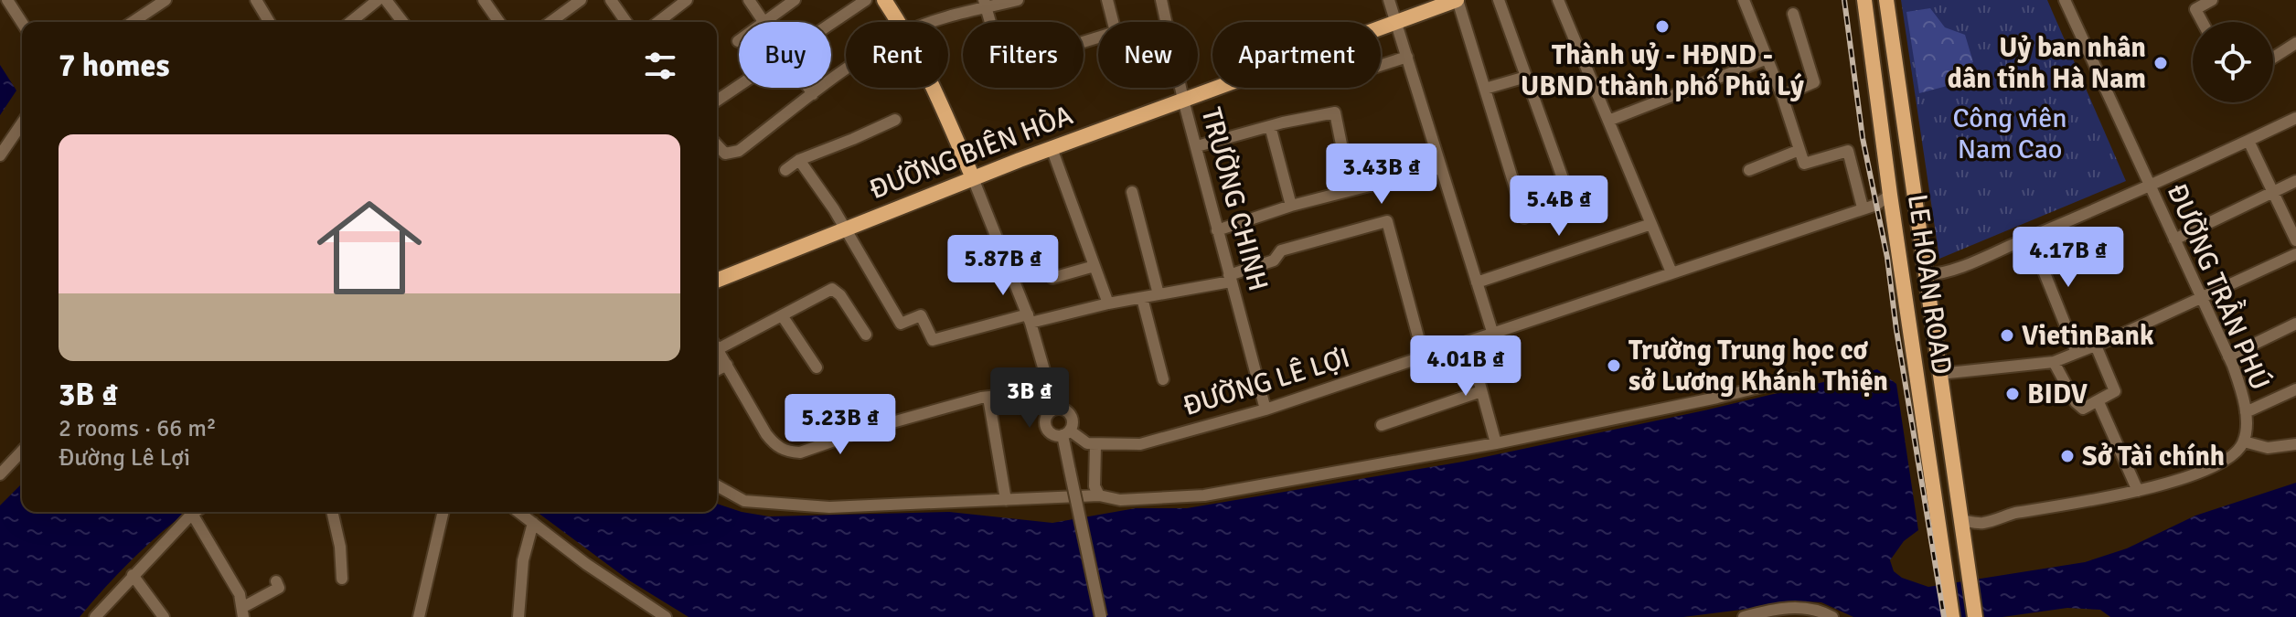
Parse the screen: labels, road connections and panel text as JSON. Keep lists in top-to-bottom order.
{
  "streets": {
    "main road": ["ĐƯỜNG BIÊN HÒA", "LE HOAN ROAD"],
    "street": ["TRƯỜNG CHINH", "ĐƯỜNG TRẦN PHÚ", "ĐƯỜNG LÊ LỢI"]
  },
  "crossings": [
    ["ĐƯỜNG BIÊN HÒA", "TRƯỜNG CHINH"],
    ["TRƯỜNG CHINH", "ĐƯỜNG LÊ LỢI"],
    ["LE HOAN ROAD", "ĐƯỜNG LÊ LỢI"]
  ],
  "parks": ["Công viên Nam Cao"],
  "places": [
    "Thành uỷ - HĐND - UBND thành phố Phủ Lý",
    "Uỷ ban nhân dân tỉnh Hà Nam",
    "VietinBank",
    "Trường Trung học cơ sở Lương Khánh Thiện",
    "BIDV",
    "Sở Tài chính"
  ],
  "page": {
    "chip": [
      "Buy",
      "Rent",
      "Filters",
      "New",
      "Apartment"
    ],
    "heading": "7 homes",
    "list": [
      {
        "name": "3B ₫",
        "note": "2 rooms · 66 m² · Đường Lê Lợi"
      }
    ],
    "price": [
      "3.43B ₫",
      "5.4B ₫",
      "4.17B ₫",
      "5.87B ₫",
      "4.01B ₫",
      "3B ₫",
      "5.23B ₫"
    ]
  }
}
